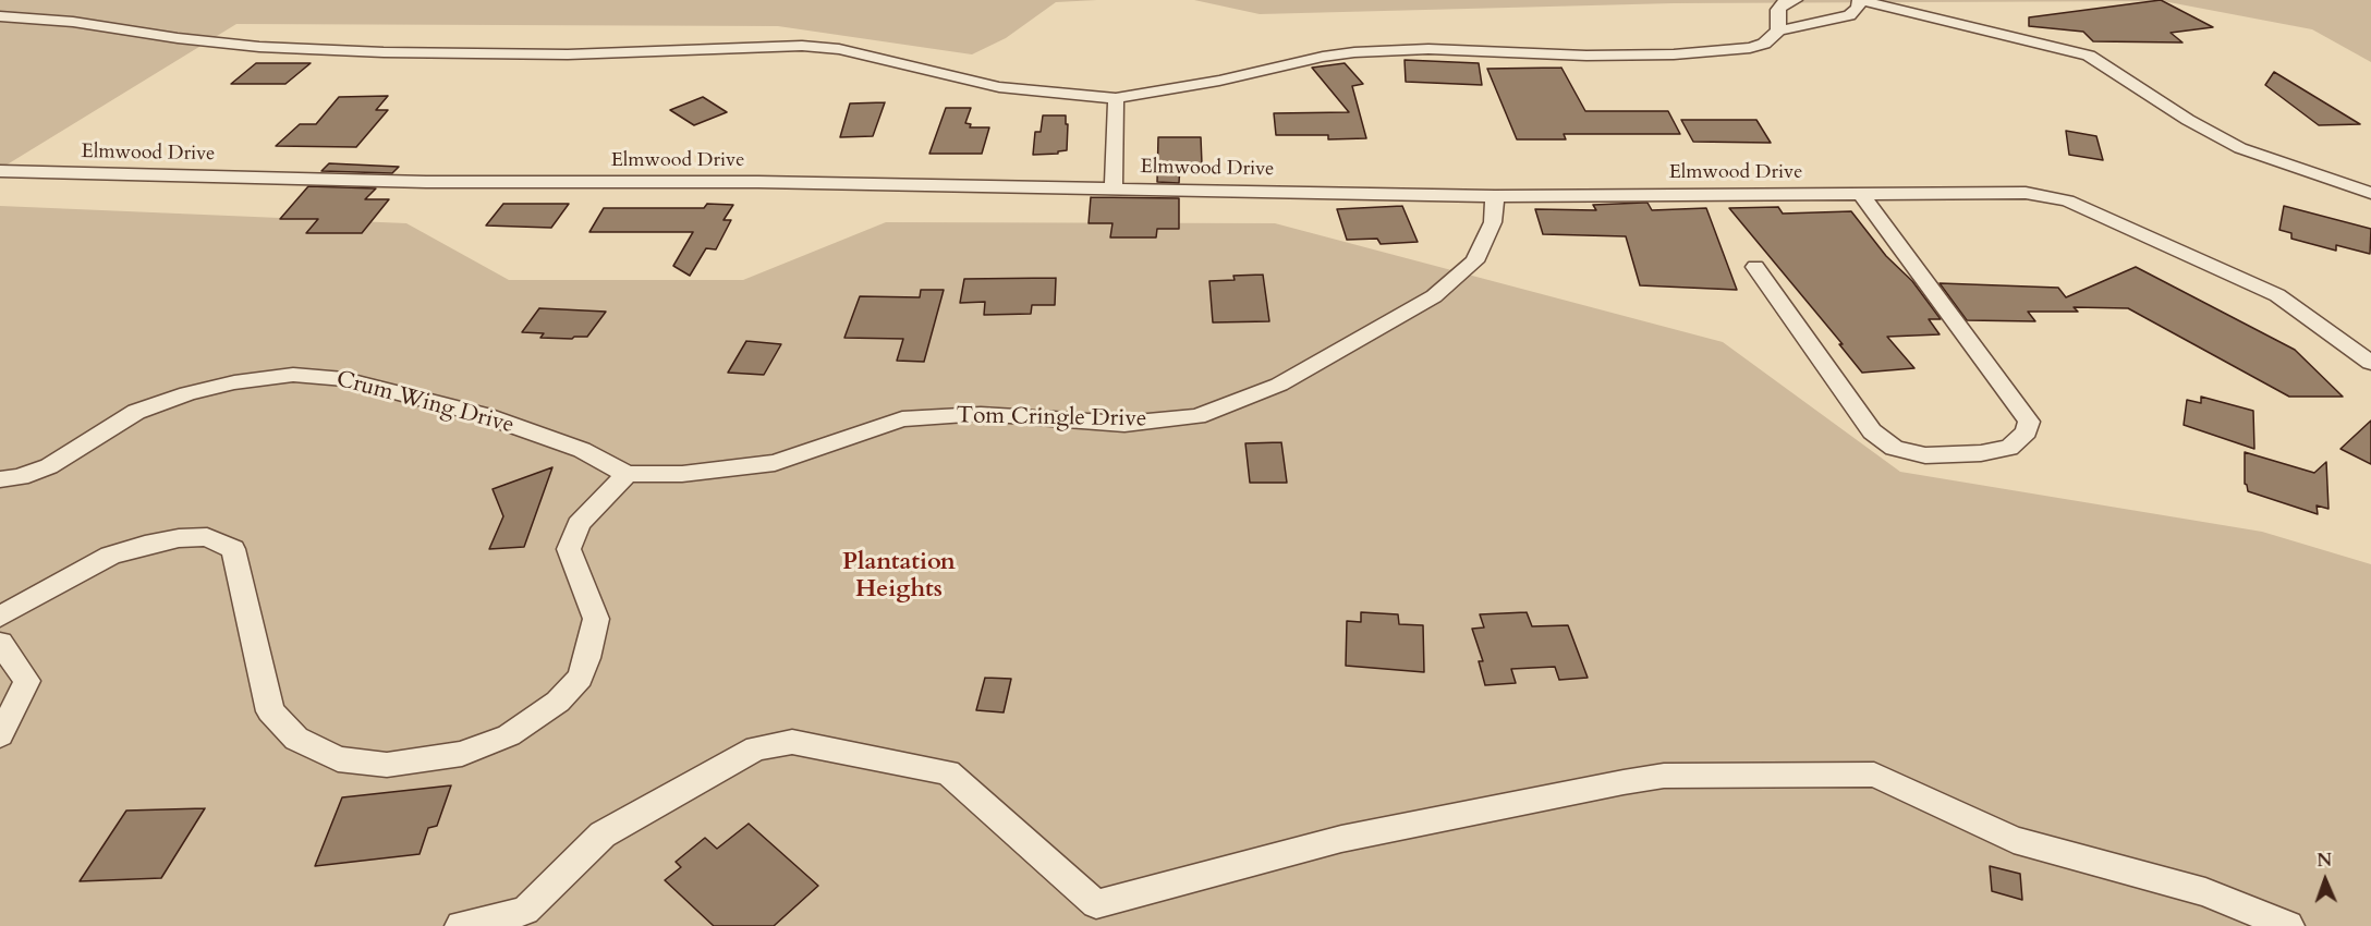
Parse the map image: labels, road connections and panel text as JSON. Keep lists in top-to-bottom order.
{
  "streets": {
    "street": ["Elmwood Drive", "Crum Wing Drive", "Tom Cringle Drive"]
  },
  "crossings": [
    ["Elmwood Drive", "Tom Cringle Drive"],
    ["Crum Wing Drive", "Tom Cringle Drive"]
  ],
  "districts": ["Plantation Heights"],
  "north": "top"
}
